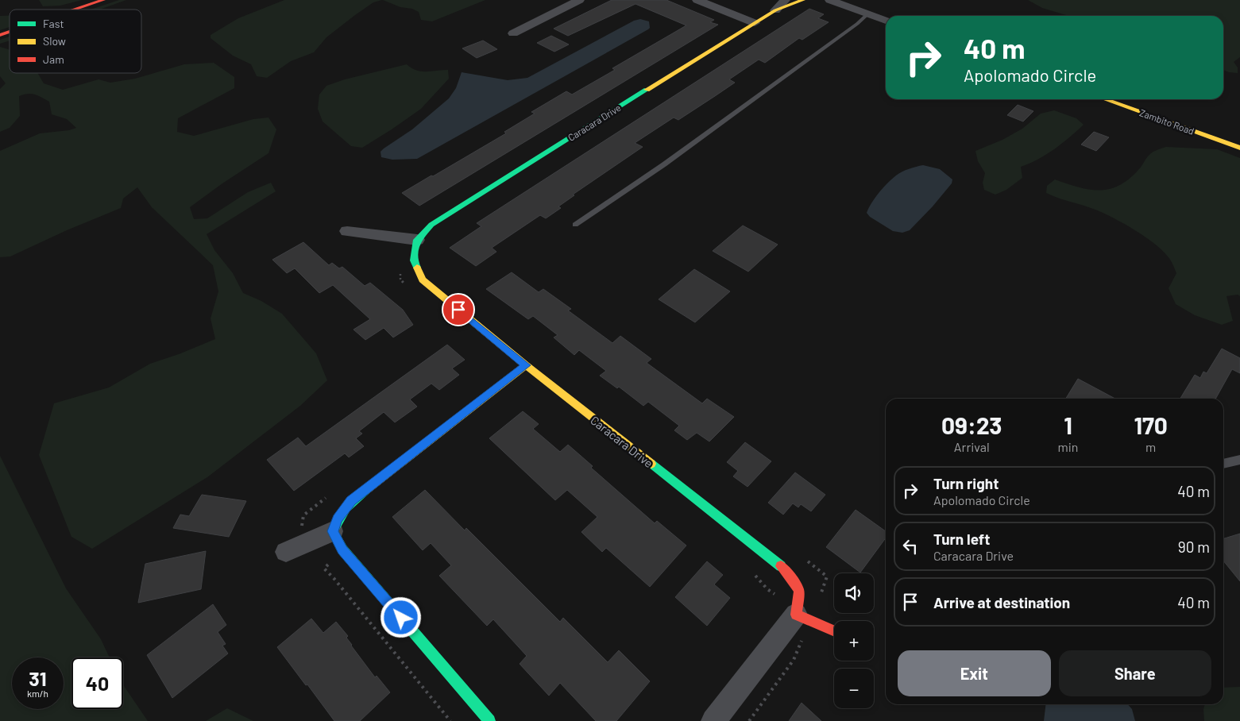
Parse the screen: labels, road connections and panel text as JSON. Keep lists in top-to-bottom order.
{
  "streets": {
    "street": ["Zambito Road", "Caracara Drive"]
  },
  "legend": ["Fast", "Slow", "Jam"],
  "page": {
    "turn": ["40 m", "Apolomado Circle"],
    "eta": [
      "09:23",
      "Arrival",
      "1",
      "min",
      "170",
      "m"
    ],
    "list": [
      {
        "name": "Turn right",
        "note": "Apolomado Circle",
        "value": "40 m"
      },
      {
        "name": "Turn left",
        "note": "Caracara Drive",
        "value": "90 m"
      },
      {
        "name": "Arrive at destination",
        "value": "40 m"
      }
    ],
    "map_buttons": ["+", "−"],
    "buttons": ["Exit", "Share"],
    "speed": "31 km/h",
    "limit": "40"
  }
}
